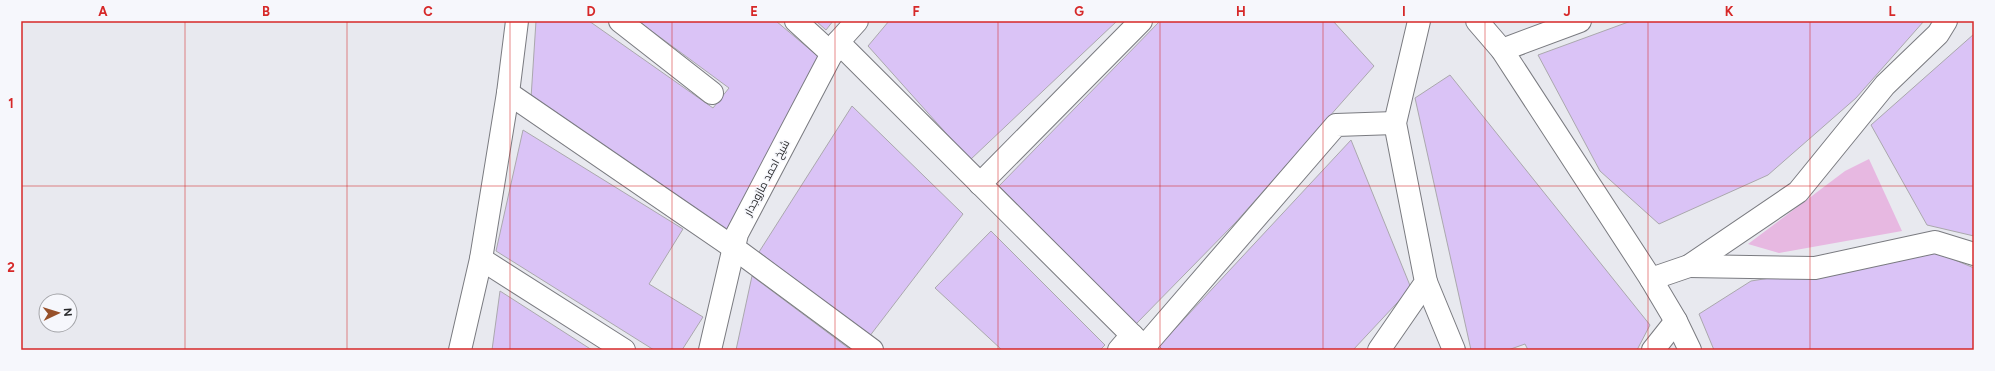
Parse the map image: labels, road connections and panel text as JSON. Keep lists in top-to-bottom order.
{
  "streets": {
    "street": ["شیخ احمد مازوجدار"]
  },
  "north": "right",
  "grid": {
    "columns": [
      "A",
      "B",
      "C",
      "D",
      "E",
      "F",
      "G",
      "H",
      "I",
      "J",
      "K",
      "L"
    ],
    "rows": ["1", "2"]
  }
}
